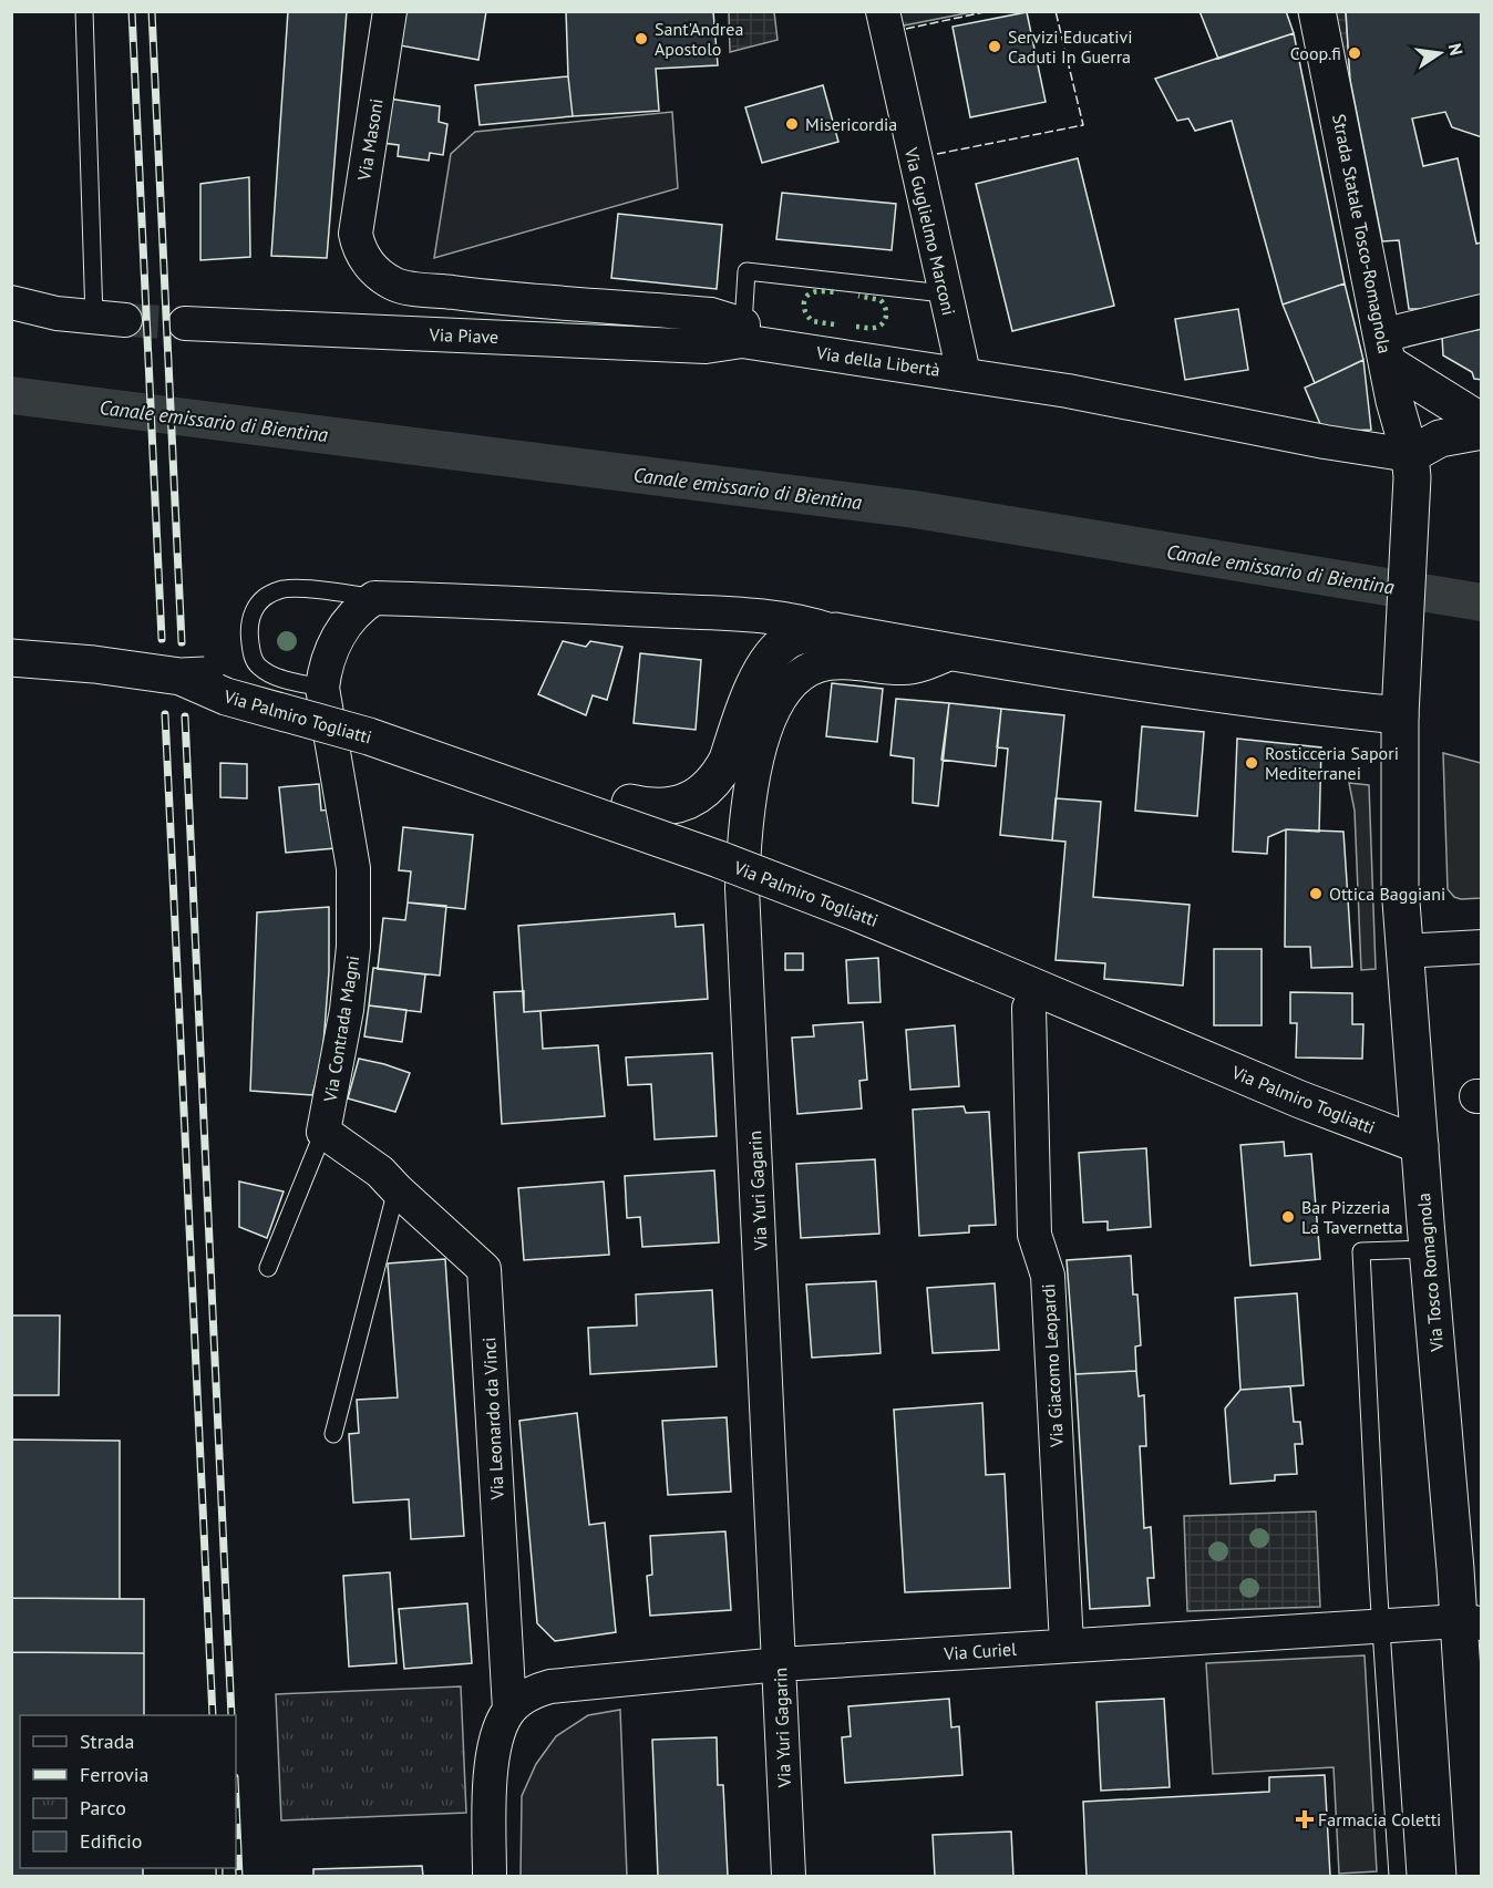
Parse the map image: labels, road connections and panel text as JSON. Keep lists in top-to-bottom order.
{
  "streets": {
    "main road": ["Strada Statale Tosco-Romagnola", "Via Palmiro Togliatti", "Via Tosco Romagnola"],
    "street": [
      "Via Masoni",
      "Via Guglielmo Marconi",
      "Via Piave",
      "Via della Libertà",
      "Via Contrada Magni",
      "Via Yuri Gagarin",
      "Via Giacomo Leopardi",
      "Via Leonardo da Vinci",
      "Via Curiel"
    ]
  },
  "crossings": [
    ["Via Masoni", "Via della Libertà"],
    ["Via Guglielmo Marconi", "Via della Libertà"],
    ["Strada Statale Tosco-Romagnola", "Via della Libertà"],
    ["Strada Statale Tosco-Romagnola", "Via Tosco Romagnola"],
    ["Via Piave", "Via della Libertà"],
    ["Via della Libertà", "Via Tosco Romagnola"],
    ["Via Palmiro Togliatti", "Via Contrada Magni"],
    ["Via Palmiro Togliatti", "Via Yuri Gagarin"],
    ["Via Palmiro Togliatti", "Via Tosco Romagnola"],
    ["Via Yuri Gagarin", "Via Curiel"],
    ["Via Tosco Romagnola", "Via Curiel"],
    ["Via Giacomo Leopardi", "Via Curiel"],
    ["Via Leonardo da Vinci", "Via Curiel"]
  ],
  "water": ["Canale emissario di Bientina"],
  "places": {
    "other": [
      "Sant'Andrea Apostolo",
      "Servizi Educativi Caduti In Guerra",
      "Coop.fi",
      "Misericordia",
      "Rosticceria Sapori Mediterranei",
      "Ottica Baggiani",
      "Bar Pizzeria La Tavernetta"
    ],
    "health": ["Farmacia Coletti"]
  },
  "legend": [
    "Strada",
    "Ferrovia",
    "Parco",
    "Edificio"
  ],
  "north": "right"
}
